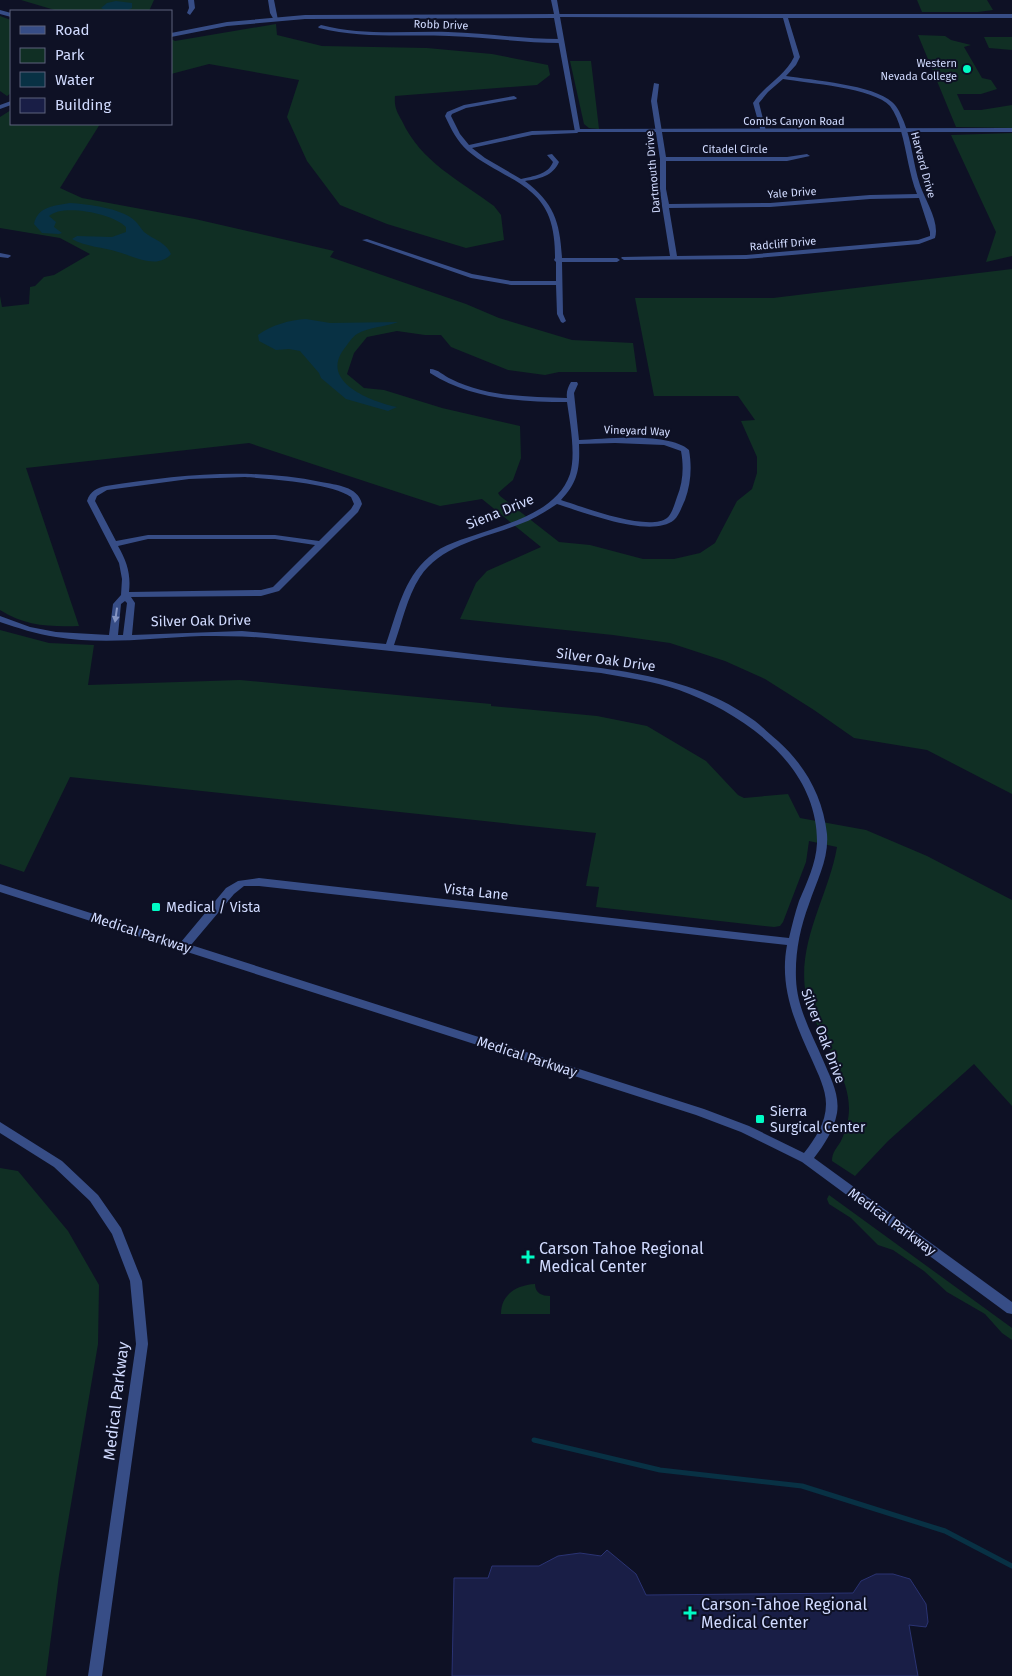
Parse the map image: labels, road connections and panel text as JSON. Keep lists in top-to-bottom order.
{
  "streets": {
    "street": [
      "Robb Drive",
      "Combs Canyon Road",
      "Citadel Circle",
      "Harvard Drive",
      "Dartmouth Drive",
      "Yale Drive",
      "Radcliff Drive",
      "Vineyard Way",
      "Siena Drive",
      "Silver Oak Drive",
      "Vista Lane",
      "Medical Parkway"
    ]
  },
  "crossings": [
    ["Combs Canyon Road", "Harvard Drive"],
    ["Combs Canyon Road", "Dartmouth Drive"],
    ["Citadel Circle", "Dartmouth Drive"],
    ["Harvard Drive", "Yale Drive"],
    ["Harvard Drive", "Radcliff Drive"],
    ["Dartmouth Drive", "Yale Drive"],
    ["Dartmouth Drive", "Radcliff Drive"],
    ["Vineyard Way", "Siena Drive"],
    ["Siena Drive", "Silver Oak Drive"],
    ["Silver Oak Drive", "Vista Lane"],
    ["Silver Oak Drive", "Medical Parkway"],
    ["Vista Lane", "Medical Parkway"]
  ],
  "places": {
    "other": ["Western Nevada College"],
    "transit": ["Medical / Vista", "Sierra Surgical Center"],
    "health": ["Carson Tahoe Regional Medical Center", "Carson-Tahoe Regional Medical Center"]
  },
  "legend": [
    "Road",
    "Park",
    "Water",
    "Building"
  ]
}
